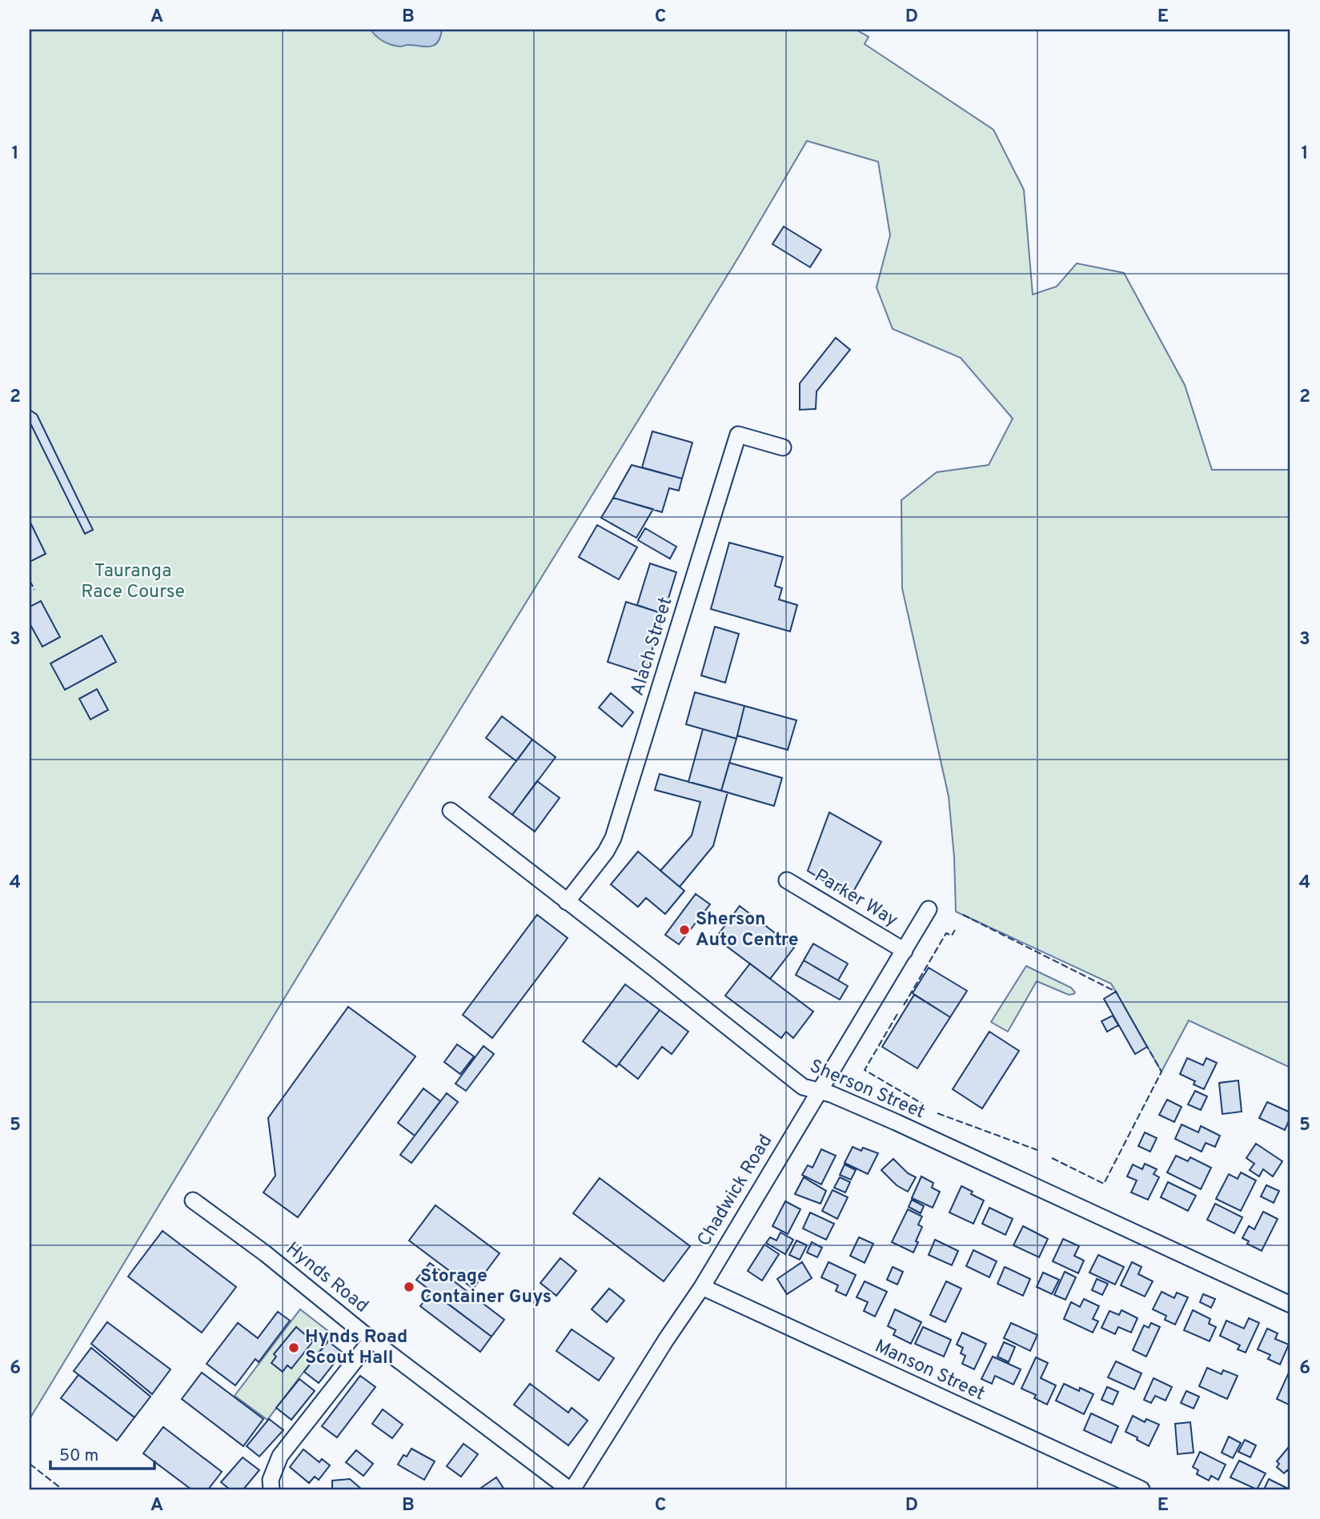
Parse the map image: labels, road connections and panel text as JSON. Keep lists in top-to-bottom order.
{
  "streets": {
    "street": [
      "Alach Street",
      "Parker Way",
      "Sherson Street",
      "Chadwick Road",
      "Hynds Road",
      "Manson Street"
    ]
  },
  "crossings": [
    ["Alach Street", "Sherson Street"],
    ["Parker Way", "Chadwick Road"],
    ["Sherson Street", "Chadwick Road"],
    ["Chadwick Road", "Hynds Road"],
    ["Chadwick Road", "Manson Street"]
  ],
  "parks": ["Tauranga Race Course"],
  "places": ["Sherson Auto Centre", "Storage Container Guys", "Hynds Road Scout Hall"],
  "scale_bar": "50 m",
  "grid": {
    "columns": [
      "A",
      "B",
      "C",
      "D",
      "E"
    ],
    "rows": [
      "1",
      "2",
      "3",
      "4",
      "5",
      "6"
    ]
  }
}
